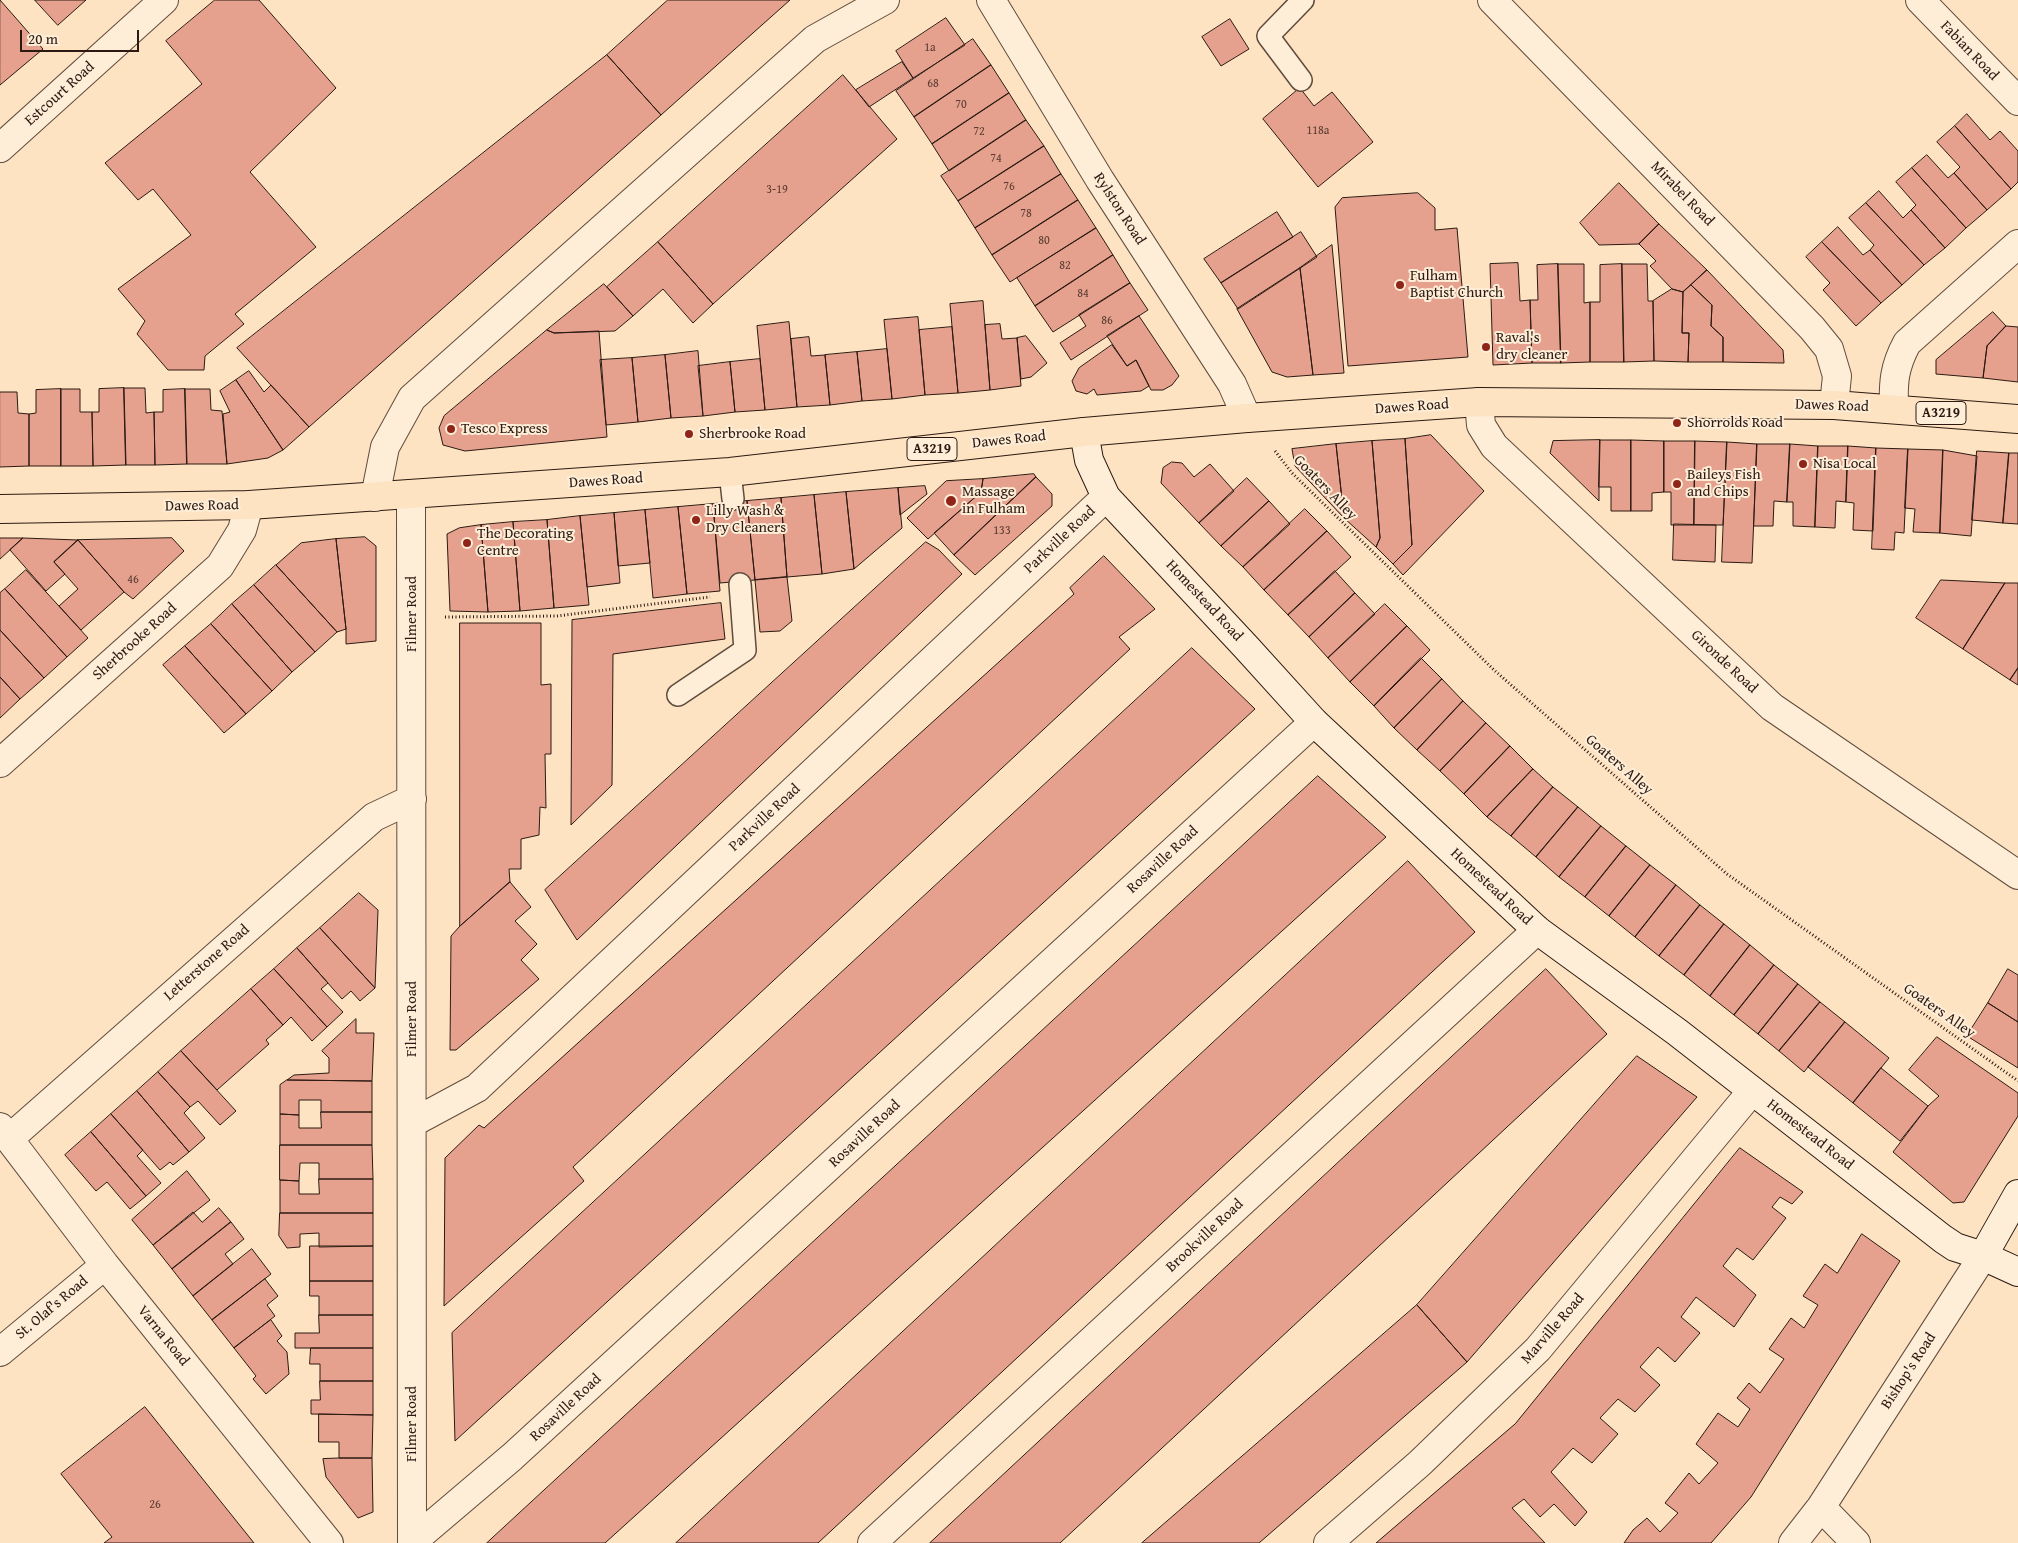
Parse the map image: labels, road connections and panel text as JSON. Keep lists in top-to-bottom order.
{
  "streets": {
    "main road": ["Dawes Road", "A3219"],
    "street": [
      "Fabian Road",
      "Estcourt Road",
      "Mirabel Road",
      "Rylston Road",
      "Parkville Road",
      "Homestead Road",
      "Filmer Road",
      "Sherbrooke Road",
      "Gironde Road",
      "Rosaville Road",
      "Letterstone Road",
      "Brookville Road",
      "St. Olaf's Road",
      "Marville Road",
      "Varna Road",
      "Bishop's Road"
    ],
    "path": ["Goaters Alley"]
  },
  "crossings": [
    ["Mirabel Road", "Dawes Road"],
    ["Rylston Road", "Dawes Road"],
    ["Rylston Road", "Goaters Alley"],
    ["Dawes Road", "Goaters Alley"],
    ["Dawes Road", "Homestead Road"],
    ["Dawes Road", "Filmer Road"],
    ["Dawes Road", "Sherbrooke Road"],
    ["Dawes Road", "Gironde Road"],
    ["Parkville Road", "Homestead Road"],
    ["Parkville Road", "Filmer Road"],
    ["Homestead Road", "Rosaville Road"],
    ["Homestead Road", "Brookville Road"],
    ["Homestead Road", "Marville Road"],
    ["Homestead Road", "Bishop's Road"],
    ["Filmer Road", "Rosaville Road"],
    ["Filmer Road", "Letterstone Road"],
    ["Letterstone Road", "Varna Road"],
    ["St. Olaf's Road", "Varna Road"]
  ],
  "places": [
    "Fulham Baptist Church",
    "Raval's dry cleaner",
    "Shorrolds Road",
    "Tesco Express",
    "Sherbrooke Road",
    "Nisa Local",
    "Baileys Fish and Chips",
    "Massage in Fulham",
    "Lilly Wash & Dry Cleaners",
    "The Decorating Centre"
  ],
  "house_numbers": [
    "1a",
    "68",
    "70",
    "118a",
    "72",
    "74",
    "76",
    "3-19",
    "78",
    "80",
    "82",
    "84",
    "86",
    "133",
    "46",
    "26"
  ],
  "scale_bar": "20 m"
}
